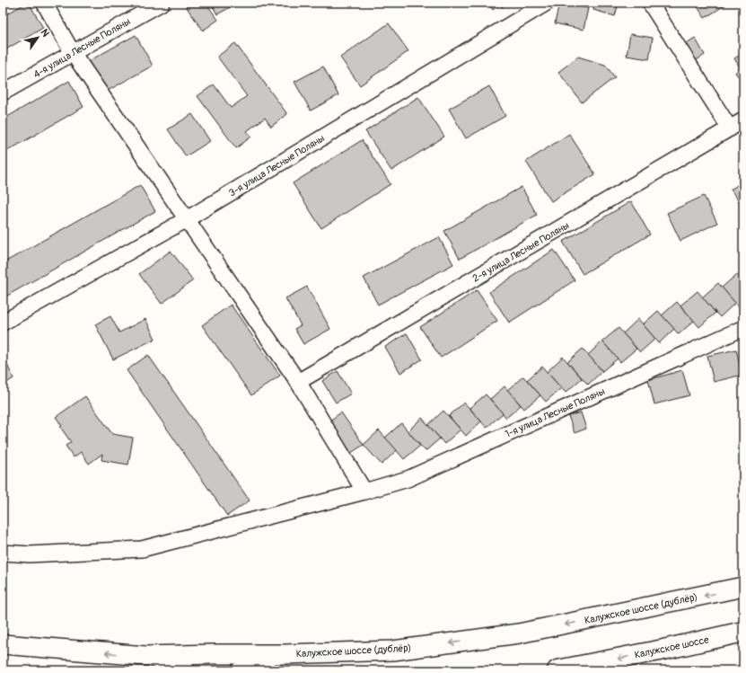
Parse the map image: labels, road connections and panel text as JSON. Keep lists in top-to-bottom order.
{
  "streets": {
    "highway": ["Калужское шоссе"],
    "main road": ["Калужское шоссе (дублёр)"],
    "street": [
      "4-я улица Лесные Поляны",
      "3-я улица Лесные Поляны",
      "2-я улица Лесные Поляны",
      "1-я улица Лесные Поляны"
    ]
  },
  "one_way": ["Калужское шоссе (дублёр)", "Калужское шоссе"],
  "north": "top right"
}
